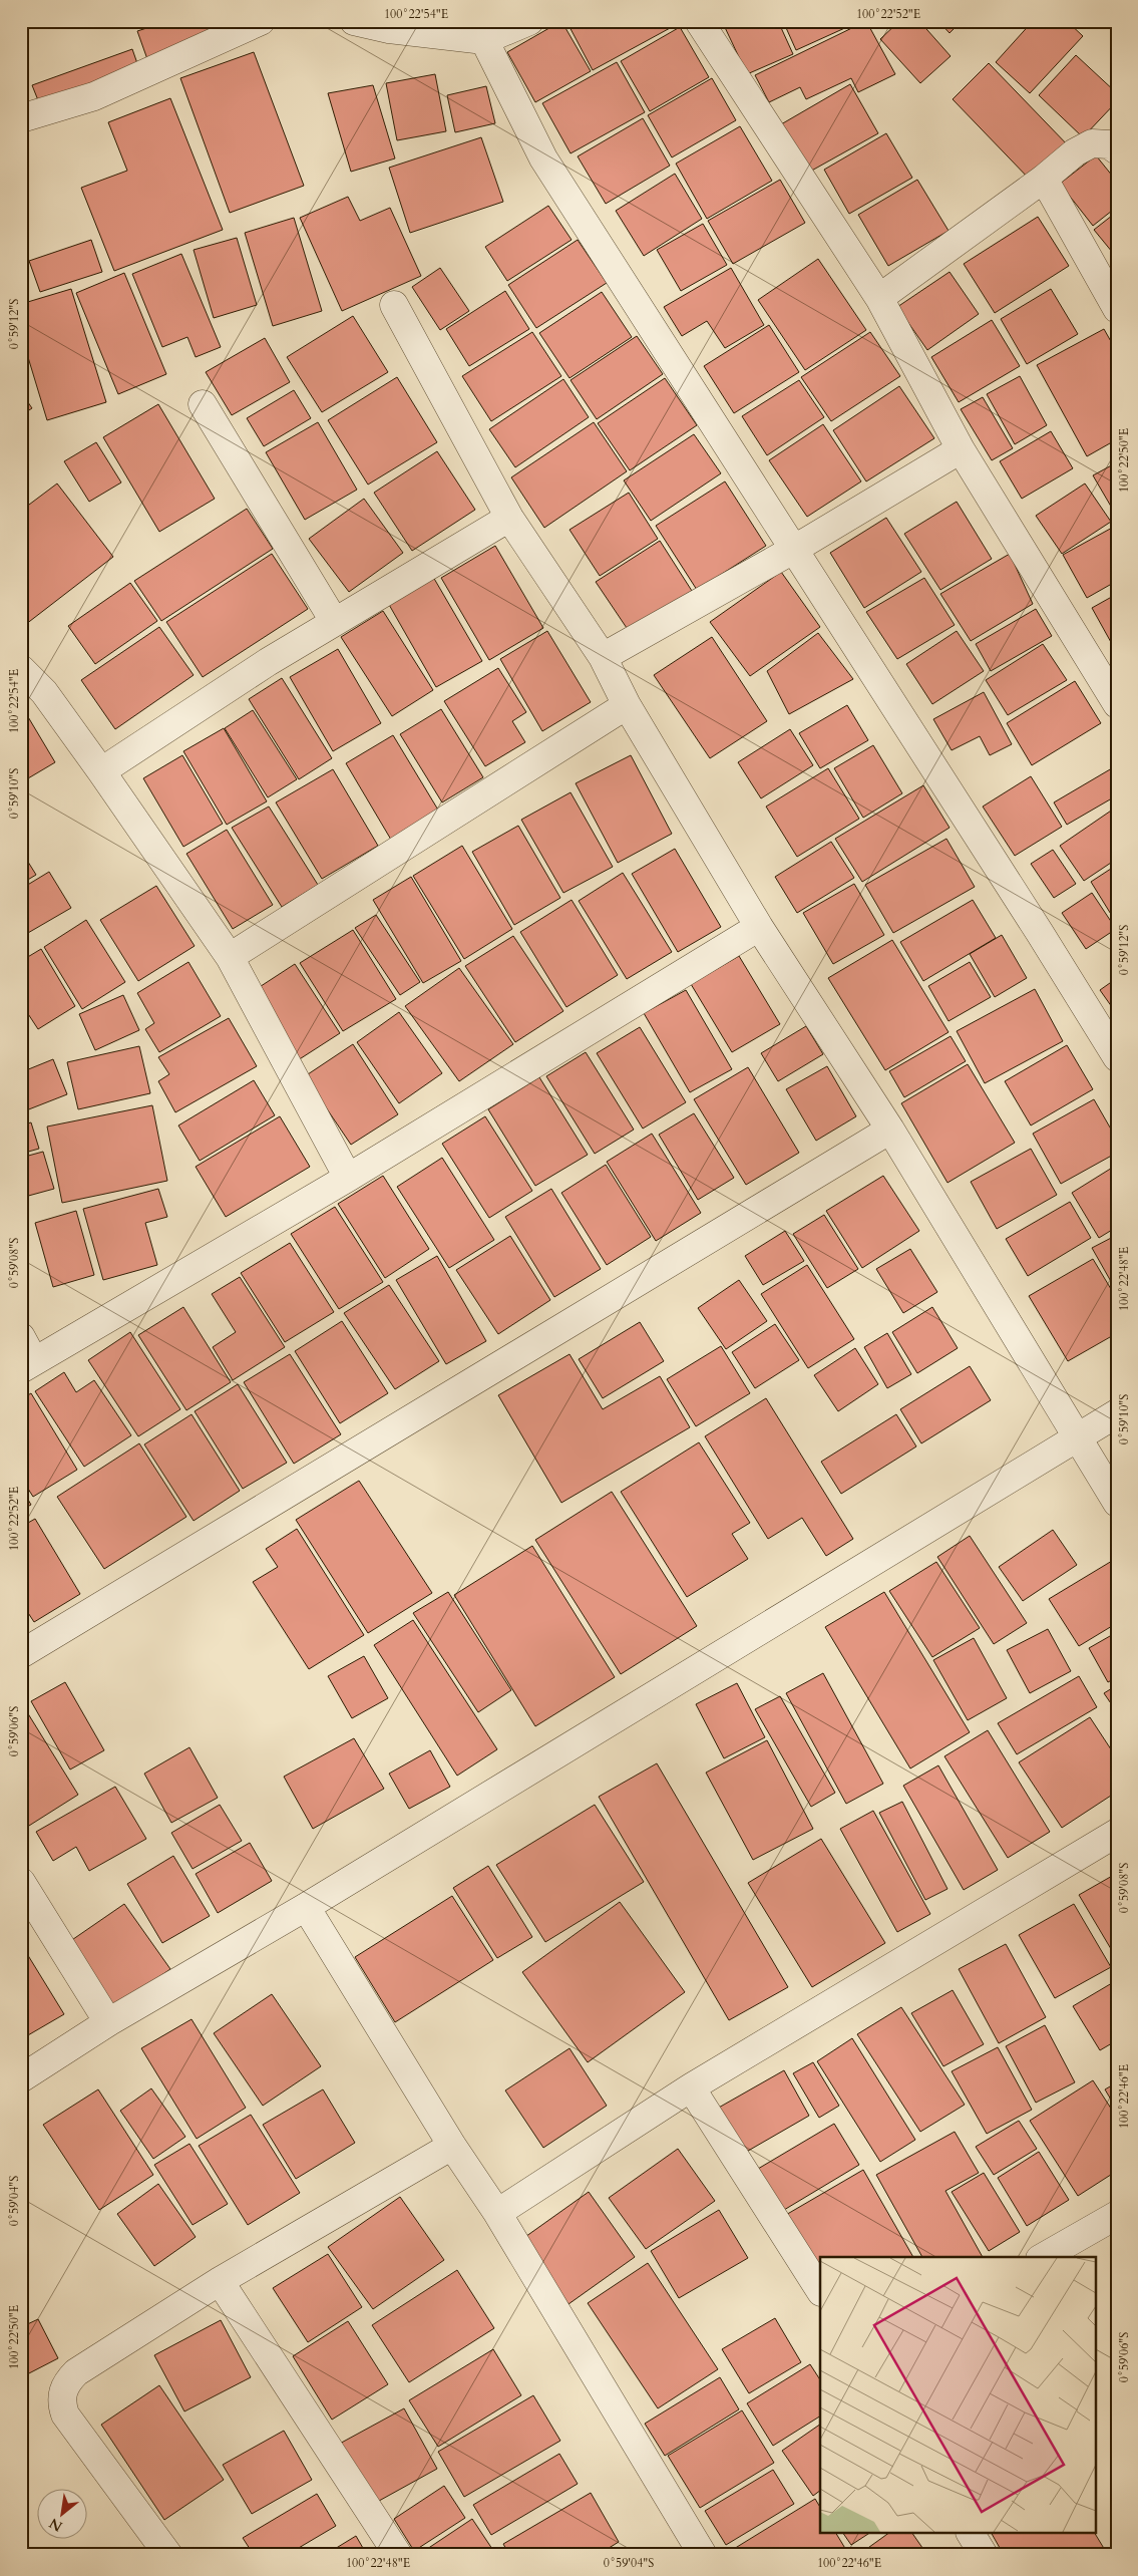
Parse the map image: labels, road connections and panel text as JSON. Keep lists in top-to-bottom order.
{
  "north": "bottom left",
  "coordinates": [
    "100°22'54\"E",
    "100°22'52\"E",
    "0°59'12\"S",
    "100°22'50\"E",
    "0°59'10\"S",
    "0°59'08\"S",
    "100°22'48\"E",
    "0°59'06\"S",
    "100°22'46\"E",
    "0°59'04\"S"
  ]
}
